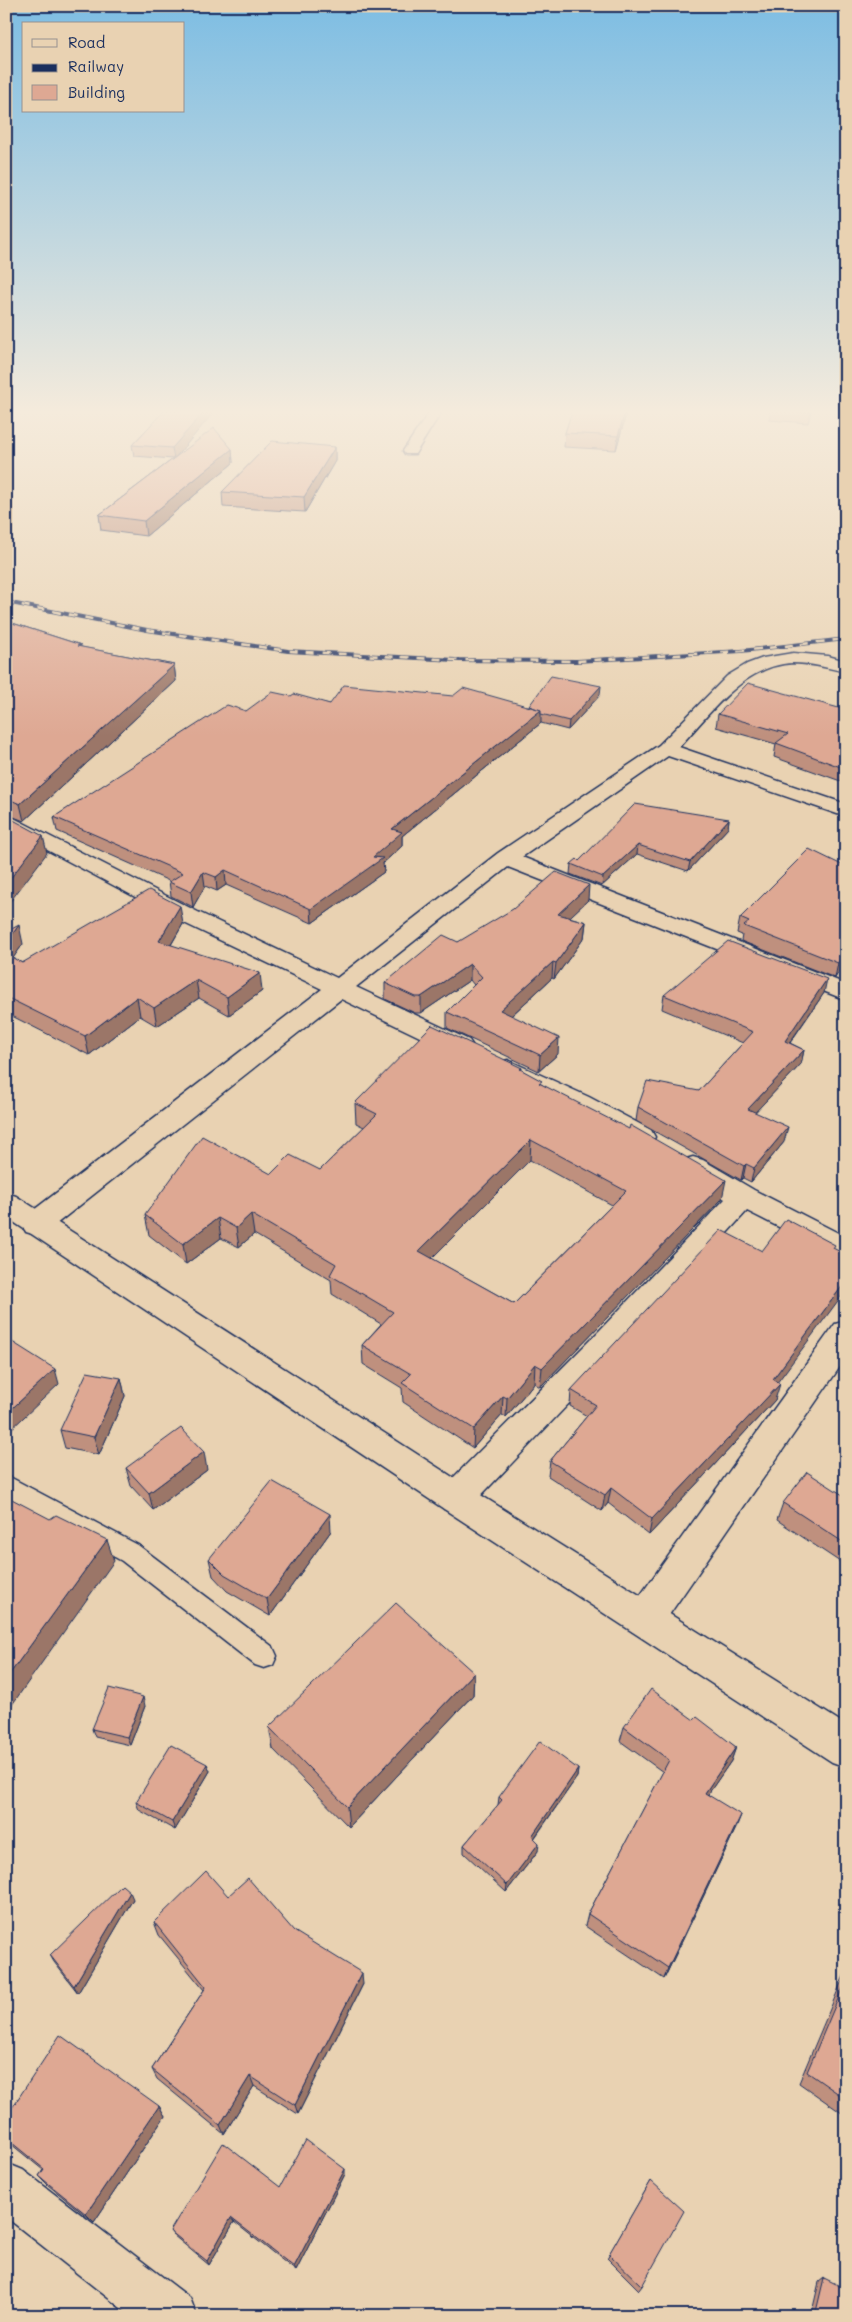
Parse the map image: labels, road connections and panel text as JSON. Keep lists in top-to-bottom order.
{
  "legend": ["Road", "Railway", "Building"]
}
